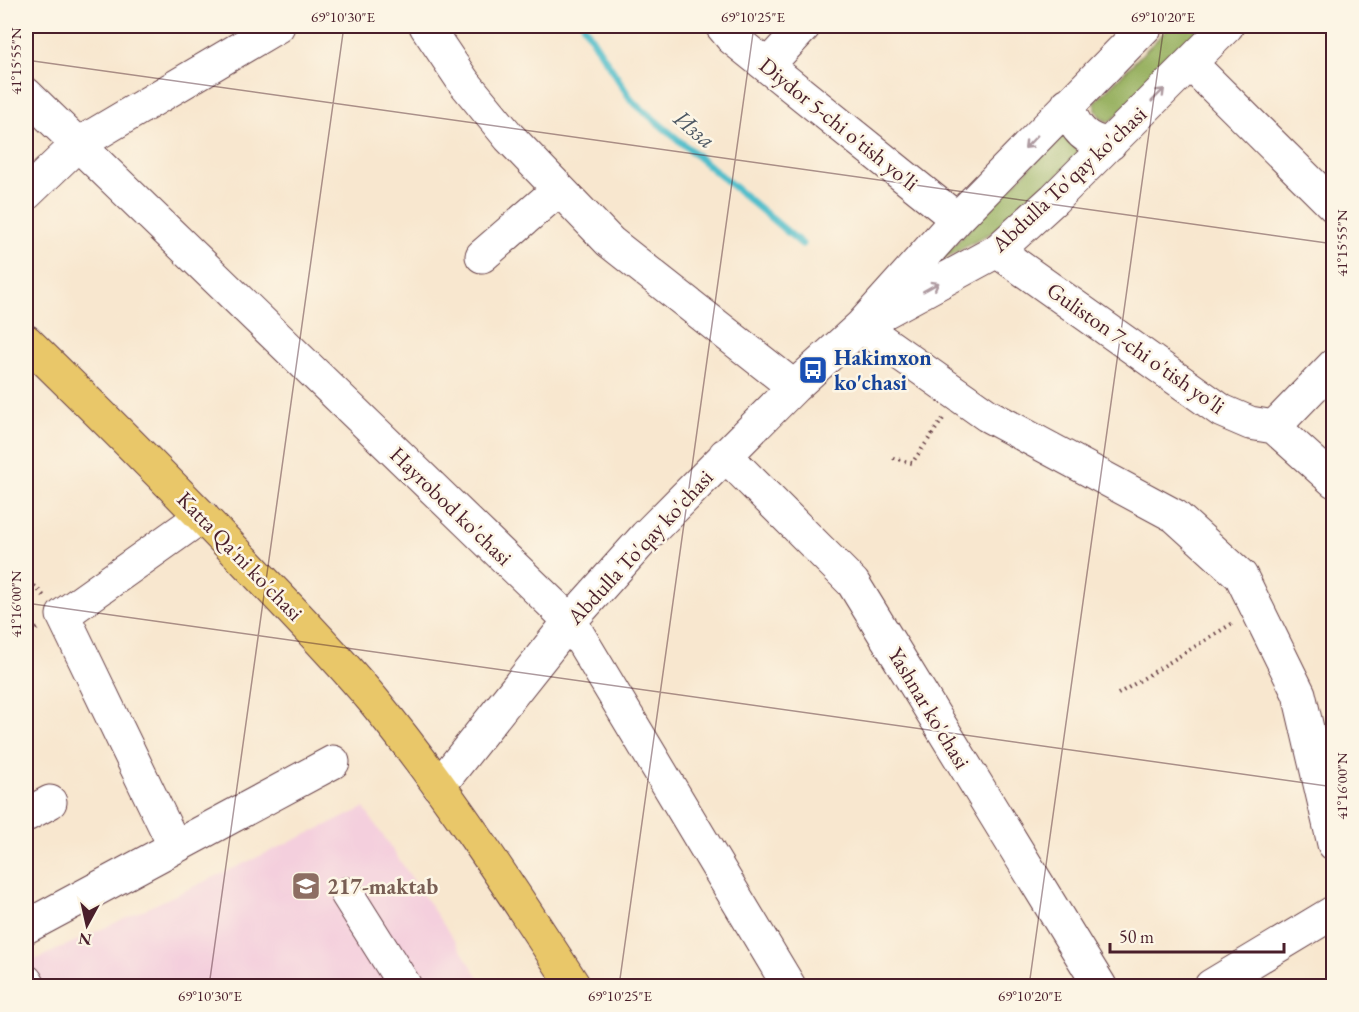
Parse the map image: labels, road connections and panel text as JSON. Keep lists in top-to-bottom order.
{
  "streets": {
    "main road": ["Katta Qa'ni ko'chasi"],
    "street": [
      "Diydor 5-chi o'tish yo'li",
      "Abdulla To'qay ko'chasi",
      "Guliston 7-chi o'tish yo'li",
      "Hayrobod ko'chasi",
      "Yashnar ko'chasi"
    ]
  },
  "crossings": [
    ["Diydor 5-chi o'tish yo'li", "Abdulla To'qay ko'chasi"],
    ["Abdulla To'qay ko'chasi", "Guliston 7-chi o'tish yo'li"],
    ["Abdulla To'qay ko'chasi", "Hayrobod ko'chasi"],
    ["Abdulla To'qay ko'chasi", "Katta Qa'ni ko'chasi"],
    ["Abdulla To'qay ko'chasi", "Yashnar ko'chasi"]
  ],
  "water": ["Изза"],
  "places": {
    "bus stop": ["Hakimxon ko'chasi"],
    "school or university": ["217-maktab"]
  },
  "scale_bar": "50 m",
  "north": "bottom",
  "coordinates": [
    "69°10'30\"E",
    "69°10'25\"E",
    "69°10'20\"E",
    "41°15'55\"N",
    "41°16'00\"N"
  ]
}
